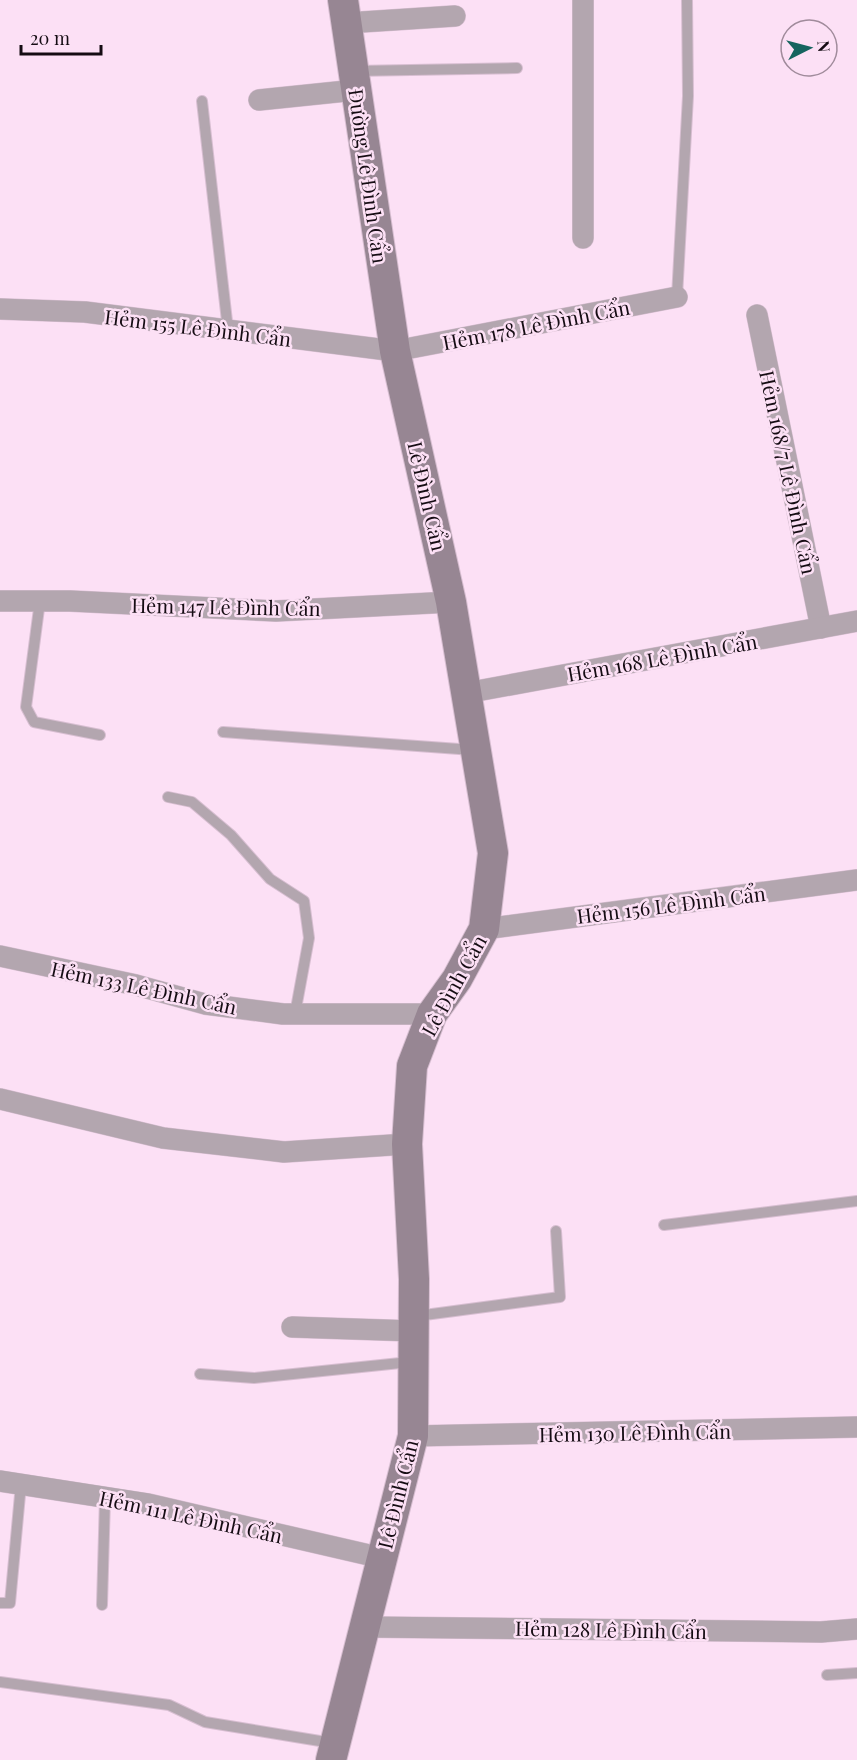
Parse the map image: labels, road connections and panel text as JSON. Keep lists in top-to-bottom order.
{
  "streets": {
    "street": [
      "Đường Lê Đình Cẩn",
      "Hẻm 178 Lê Đình Cẩn",
      "Hẻm 155 Lê Đình Cẩn",
      "Hẻm 168/7 Lê Đình Cẩn",
      "Lê Đình Cẩn",
      "Hẻm 147 Lê Đình Cẩn",
      "Hẻm 168 Lê Đình Cẩn",
      "Hẻm 156 Lê Đình Cẩn",
      "Hẻm 133 Lê Đình Cẩn",
      "Hẻm 130 Lê Đình Cẩn",
      "Hẻm 111 Lê Đình Cẩn",
      "Hẻm 128 Lê Đình Cẩn"
    ]
  },
  "crossings": [
    ["Đường Lê Đình Cẩn", "Hẻm 178 Lê Đình Cẩn"],
    ["Đường Lê Đình Cẩn", "Hẻm 155 Lê Đình Cẩn"],
    ["Đường Lê Đình Cẩn", "Lê Đình Cẩn"],
    ["Hẻm 178 Lê Đình Cẩn", "Hẻm 155 Lê Đình Cẩn"],
    ["Hẻm 178 Lê Đình Cẩn", "Lê Đình Cẩn"],
    ["Hẻm 155 Lê Đình Cẩn", "Lê Đình Cẩn"],
    ["Hẻm 168/7 Lê Đình Cẩn", "Hẻm 168 Lê Đình Cẩn"],
    ["Lê Đình Cẩn", "Hẻm 147 Lê Đình Cẩn"],
    ["Lê Đình Cẩn", "Hẻm 168 Lê Đình Cẩn"],
    ["Lê Đình Cẩn", "Hẻm 156 Lê Đình Cẩn"],
    ["Lê Đình Cẩn", "Hẻm 133 Lê Đình Cẩn"],
    ["Lê Đình Cẩn", "Hẻm 130 Lê Đình Cẩn"],
    ["Lê Đình Cẩn", "Hẻm 111 Lê Đình Cẩn"],
    ["Lê Đình Cẩn", "Hẻm 128 Lê Đình Cẩn"]
  ],
  "scale_bar": "20 m",
  "north": "right"
}
